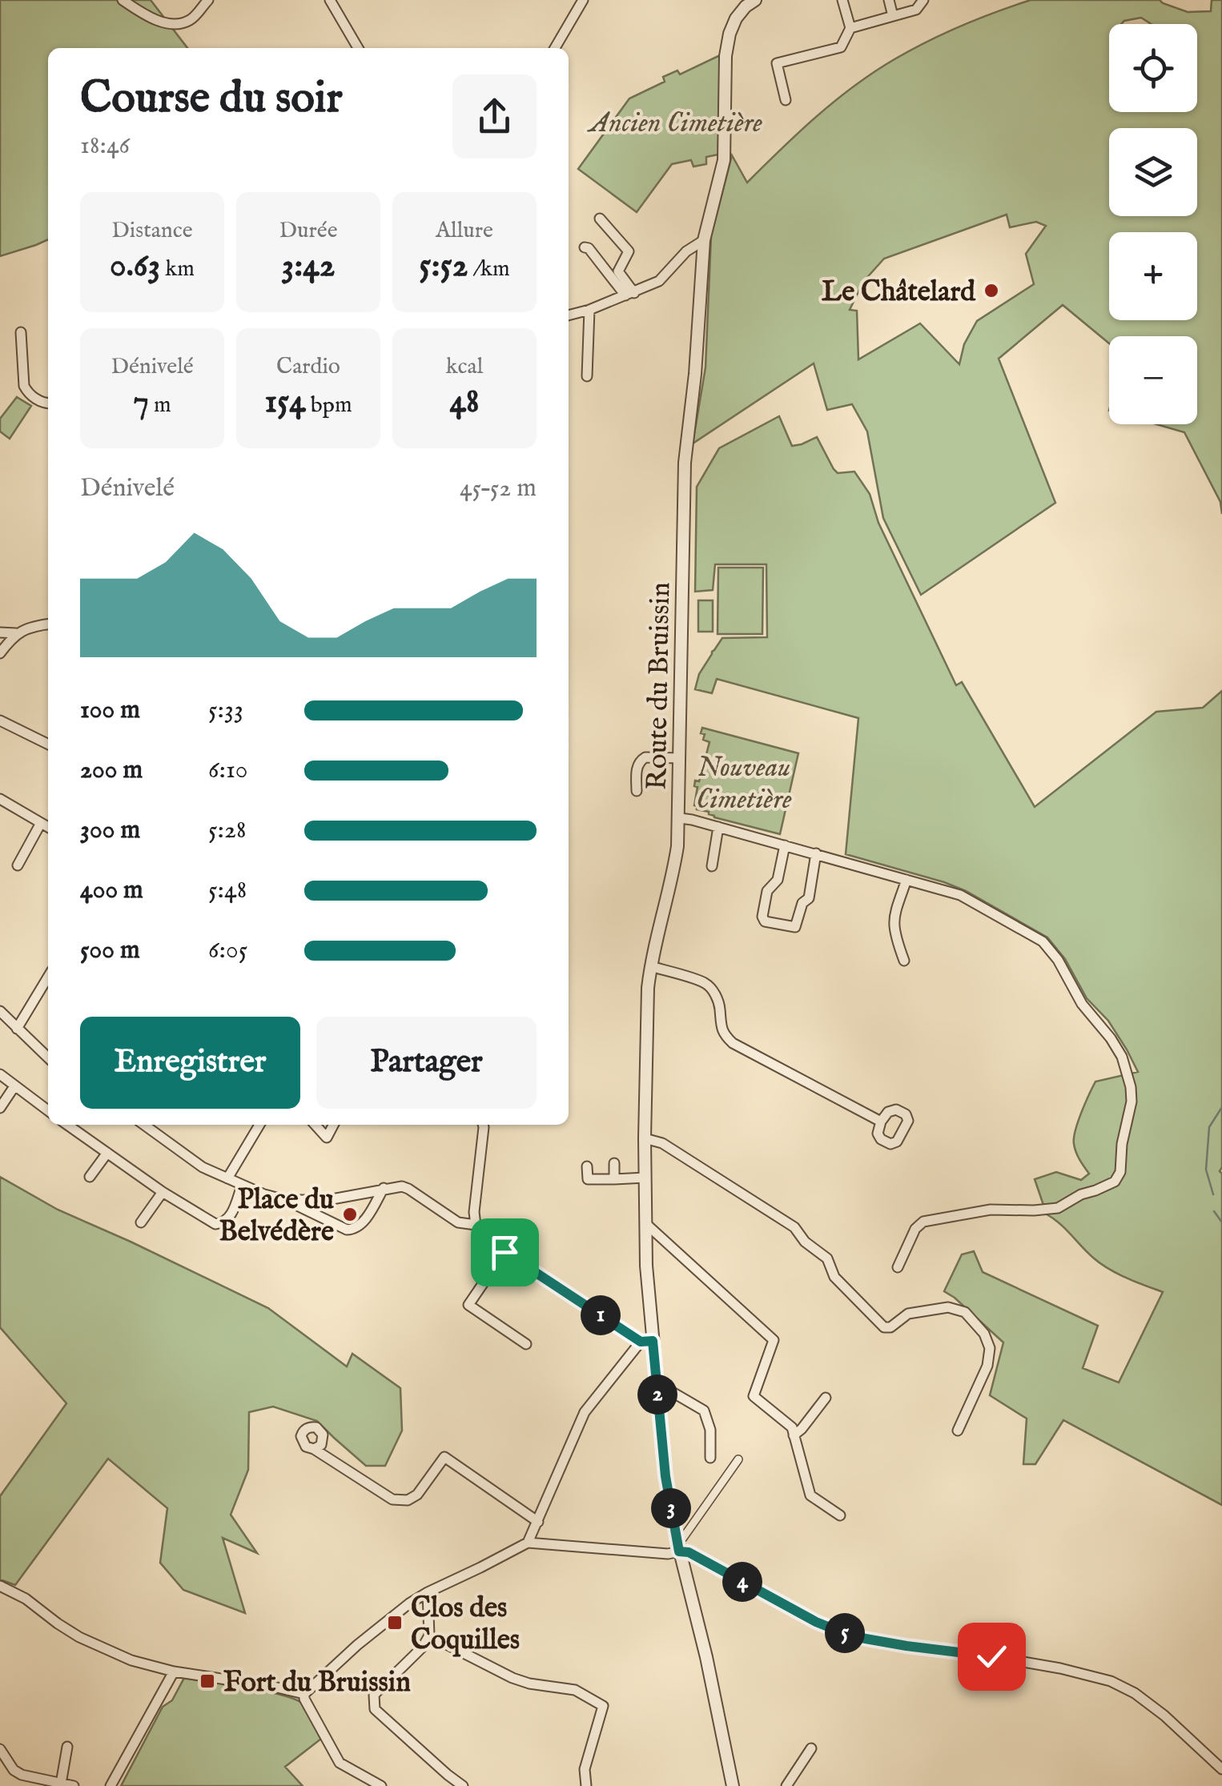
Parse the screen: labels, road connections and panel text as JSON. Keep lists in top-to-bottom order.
{
  "streets": {
    "street": ["Route du Bruissin"]
  },
  "parks": ["Ancien Cimetière", "Nouveau Cimetière"],
  "places": {
    "other": ["Le Châtelard", "Place du Belvédère"],
    "transit": ["Clos des Coquilles", "Fort du Bruissin"]
  },
  "page": {
    "map_buttons": ["+", "−"],
    "heading": ["Course du soir", "18:46"],
    "stats": [
      ["Distance", "0.63 km"],
      ["Durée", "3:42"],
      ["Allure", "5:52 /km"],
      ["Dénivelé", "7 m"],
      ["Cardio", "154 bpm"],
      ["kcal", "48"]
    ],
    "chart": ["Dénivelé", "45–52 m"],
    "list": [
      {
        "name": "100 m",
        "note": "5:33"
      },
      {
        "name": "200 m",
        "note": "6:10"
      },
      {
        "name": "300 m",
        "note": "5:28"
      },
      {
        "name": "400 m",
        "note": "5:48"
      },
      {
        "name": "500 m",
        "note": "6:05"
      }
    ],
    "buttons": ["Enregistrer", "Partager"],
    "pins": [
      "1",
      "2",
      "3",
      "4",
      "5"
    ]
  }
}
